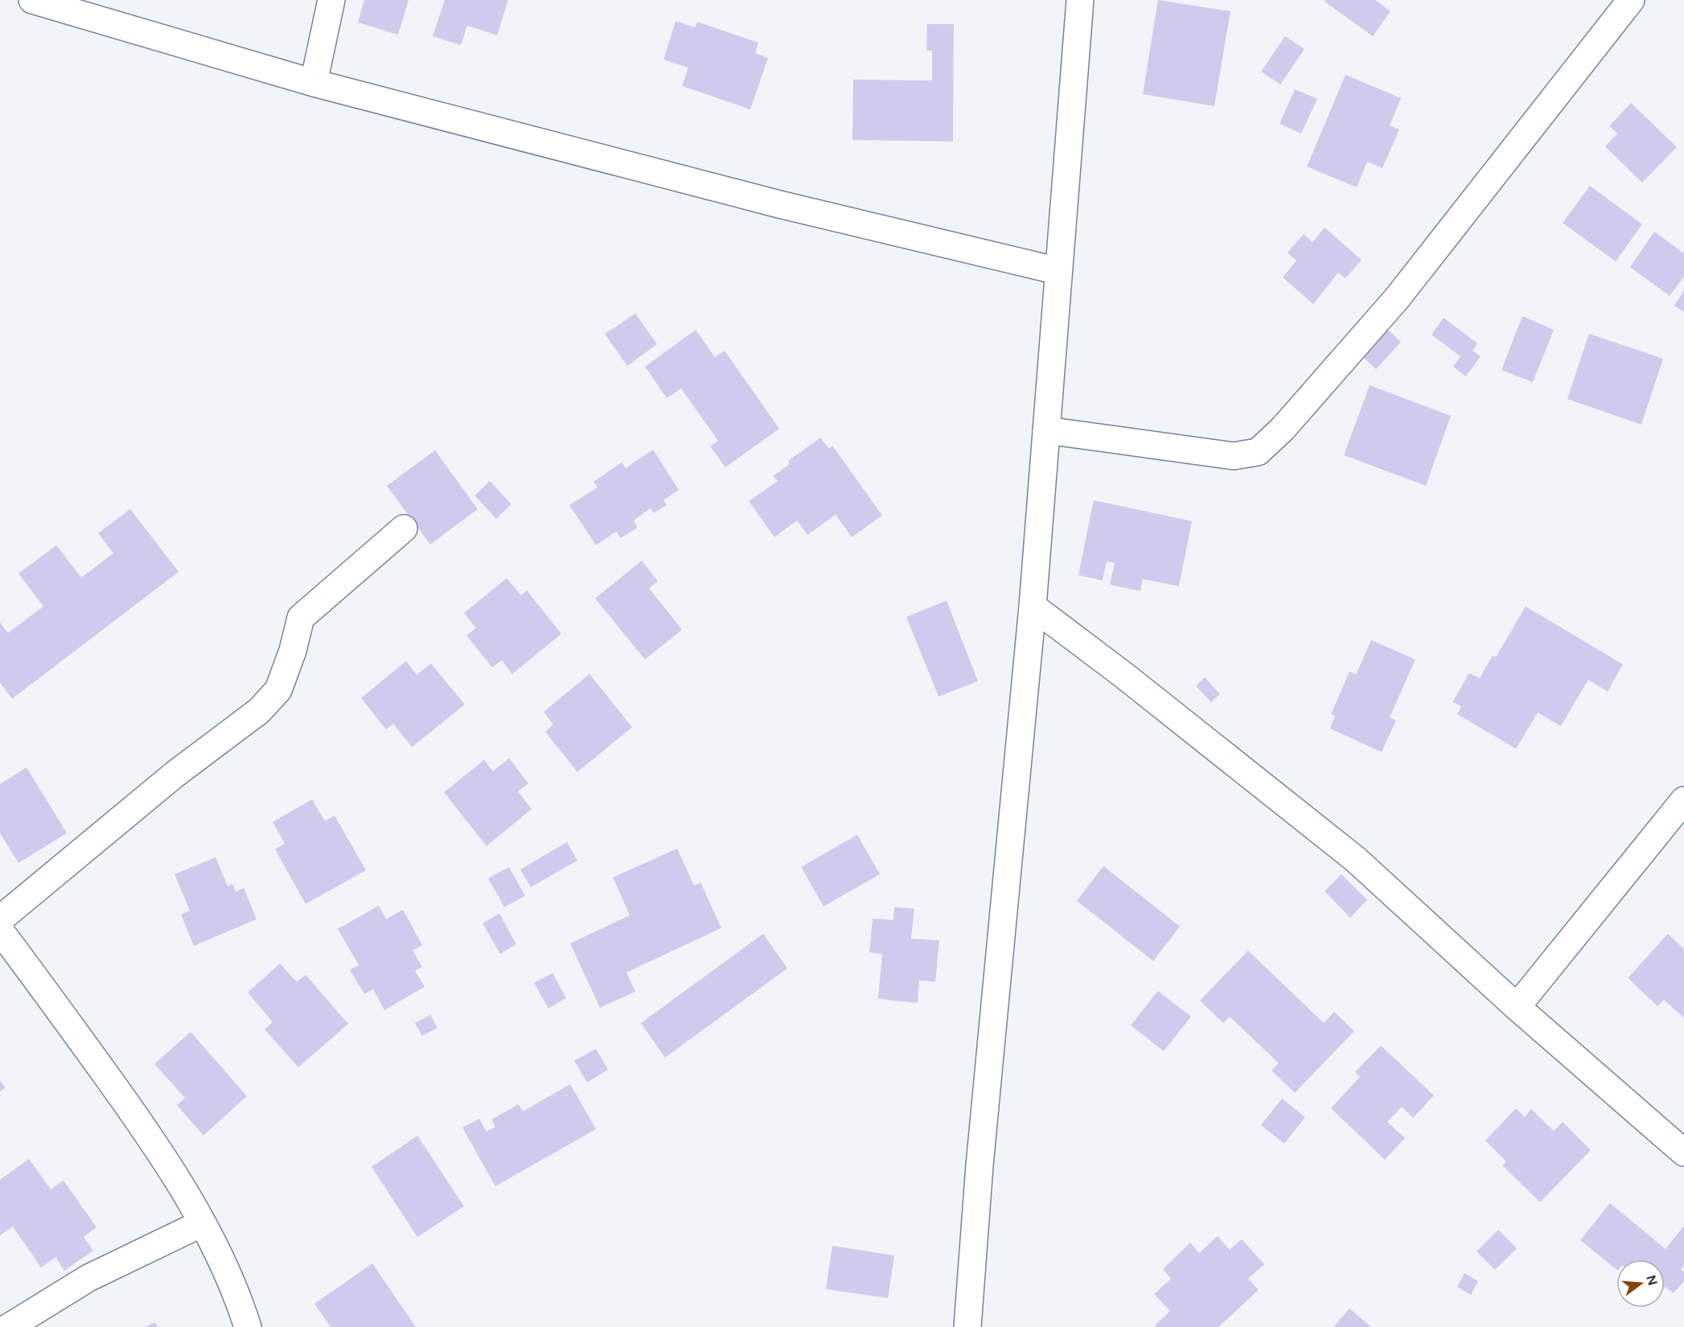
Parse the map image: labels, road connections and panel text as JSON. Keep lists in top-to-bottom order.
{
  "north": "right"
}
